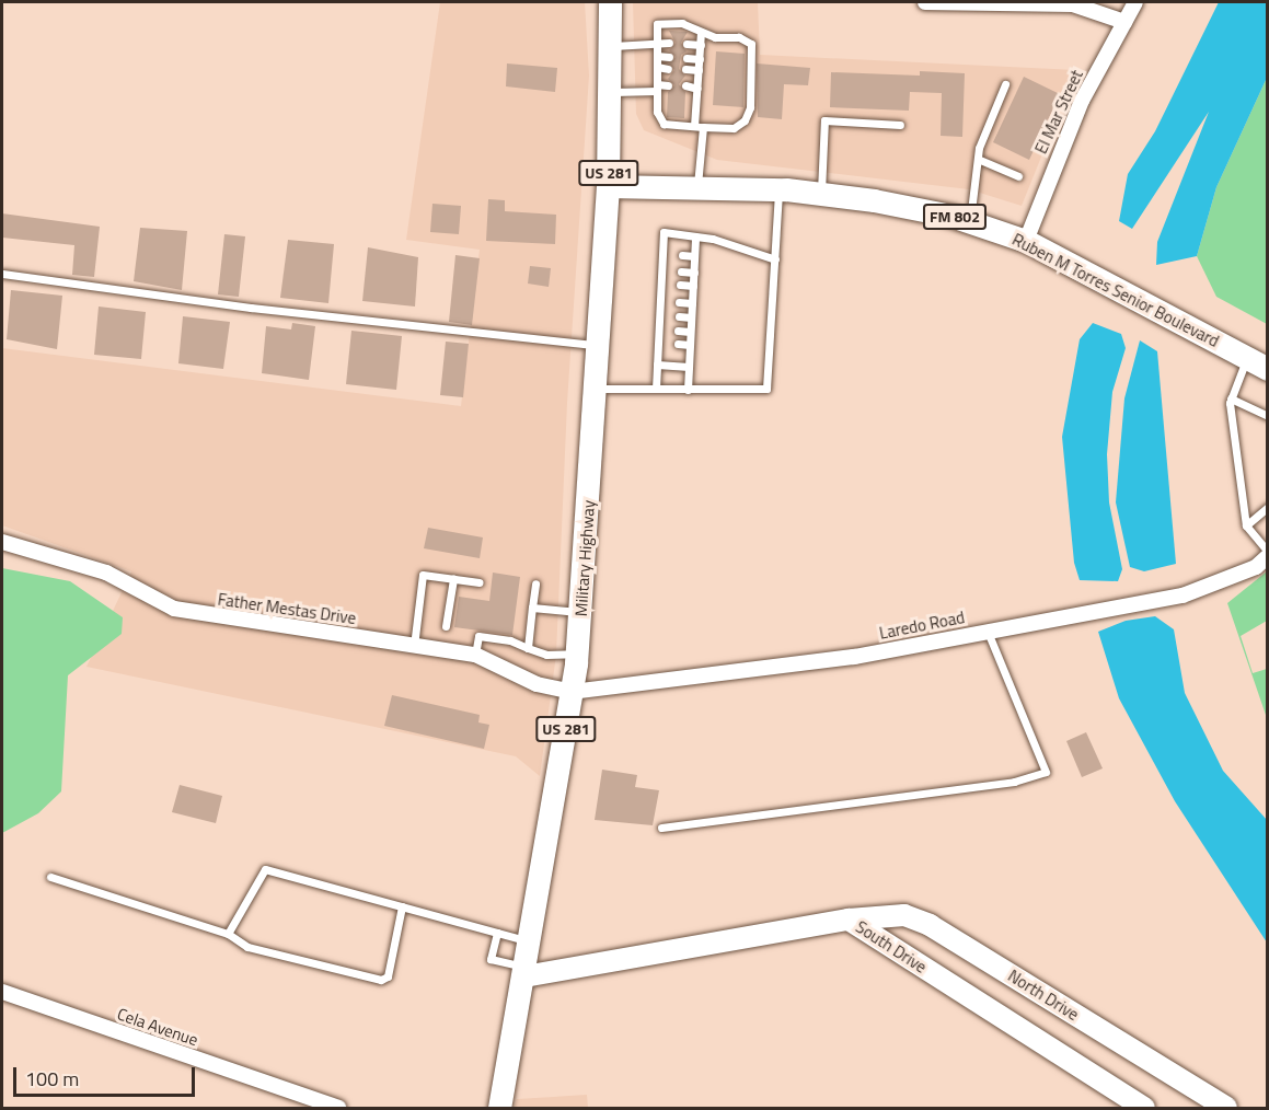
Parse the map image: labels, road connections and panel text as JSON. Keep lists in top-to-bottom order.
{
  "streets": {
    "main road": [
      "US 281",
      "FM 802",
      "Ruben M Torres Senior Boulevard",
      "Military Highway"
    ],
    "street": [
      "El Mar Street",
      "Father Mestas Drive",
      "Laredo Road",
      "South Drive",
      "North Drive",
      "Cela Avenue"
    ]
  },
  "crossings": [
    ["El Mar Street", "Ruben M Torres Senior Boulevard"],
    ["Ruben M Torres Senior Boulevard", "Military Highway"],
    ["Military Highway", "Father Mestas Drive"],
    ["Military Highway", "Laredo Road"],
    ["Military Highway", "South Drive"],
    ["Father Mestas Drive", "Laredo Road"],
    ["South Drive", "North Drive"]
  ],
  "scale_bar": "100 m"
}
